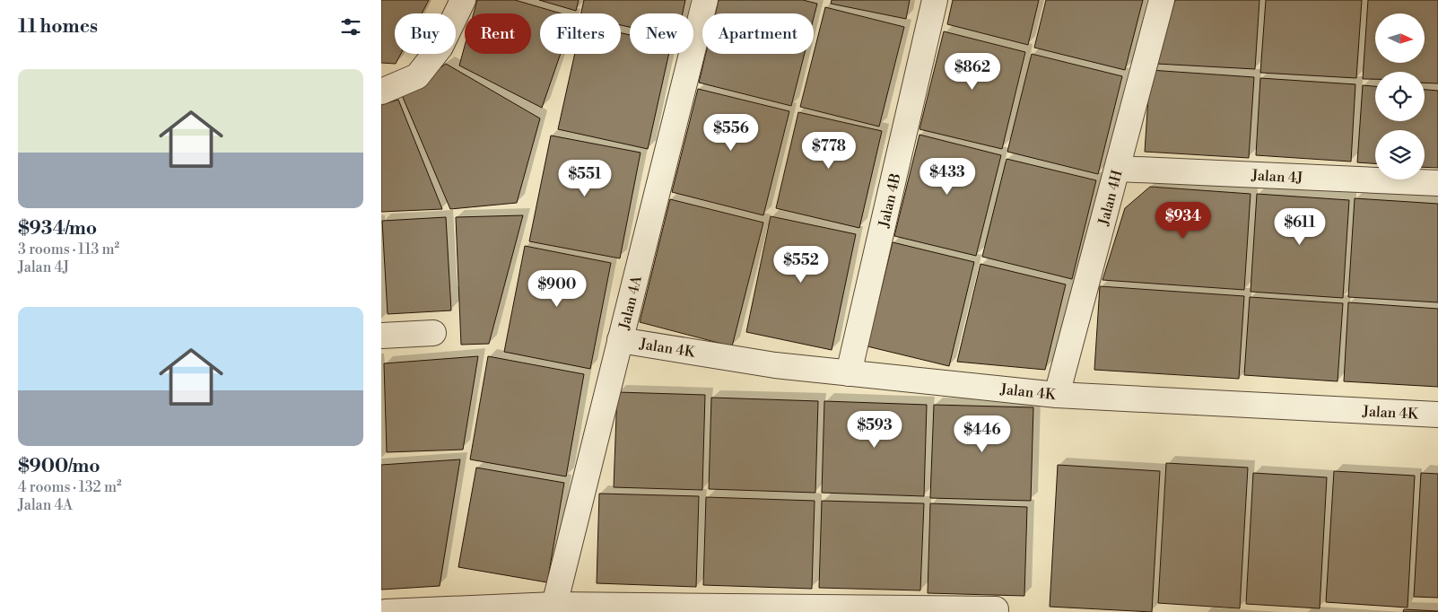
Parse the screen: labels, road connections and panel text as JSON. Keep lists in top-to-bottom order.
{
  "streets": {
    "street": [
      "Jalan 4J",
      "Jalan 4H",
      "Jalan 4B",
      "Jalan 4A",
      "Jalan 4K"
    ]
  },
  "crossings": [
    ["Jalan 4J", "Jalan 4H"],
    ["Jalan 4H", "Jalan 4K"],
    ["Jalan 4B", "Jalan 4K"],
    ["Jalan 4A", "Jalan 4K"]
  ],
  "north": "right",
  "page": {
    "heading": "11 homes",
    "chip": [
      "Buy",
      "Rent",
      "Filters",
      "New",
      "Apartment"
    ],
    "price": [
      "$862",
      "$556",
      "$778",
      "$433",
      "$551",
      "$934",
      "$611",
      "$552",
      "$900",
      "$593",
      "$446"
    ],
    "list": [
      {
        "name": "$934/mo",
        "note": "3 rooms · 113 m² · Jalan 4J"
      },
      {
        "name": "$900/mo",
        "note": "4 rooms · 132 m² · Jalan 4A"
      }
    ]
  }
}
